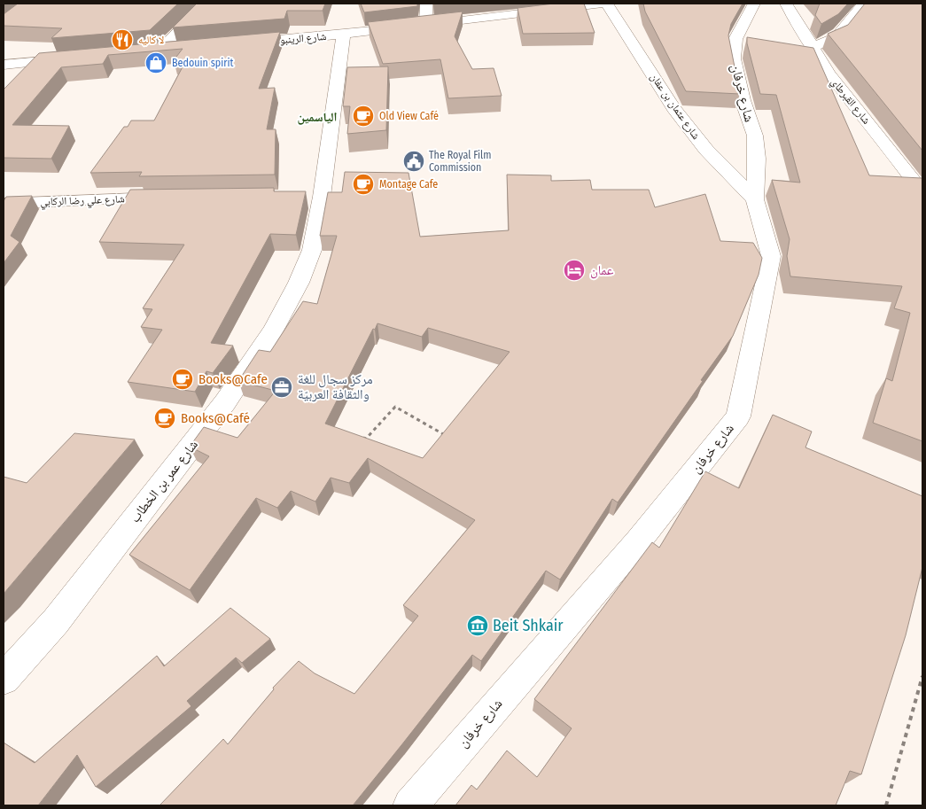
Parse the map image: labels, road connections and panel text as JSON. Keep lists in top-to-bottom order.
{
  "streets": {
    "street": [
      "شارع الرينبو",
      "شارع خرفان",
      "شارع القبرطاي",
      "شارع عثمان بن عفان",
      "شارع علي رضا الركابي",
      "شارع عمر بن الخطاب"
    ]
  },
  "crossings": [
    ["شارع الرينبو", "شارع عمر بن الخطاب"],
    ["شارع خرفان", "شارع عثمان بن عفان"]
  ],
  "districts": ["الياسمين"],
  "places": {
    "restaurant": ["لا كاليه"],
    "shop": ["Bedouin spirit"],
    "cafe": [
      "Old View Café",
      "Montage Cafe",
      "Books@Cafe",
      "Books@Café"
    ],
    "public building": ["The Royal Film Commission"],
    "hotel": ["عمان"],
    "office": ["مركز سجال للغة والثقافة العربيّة"],
    "museum": ["Beit Shkair"]
  }
}
